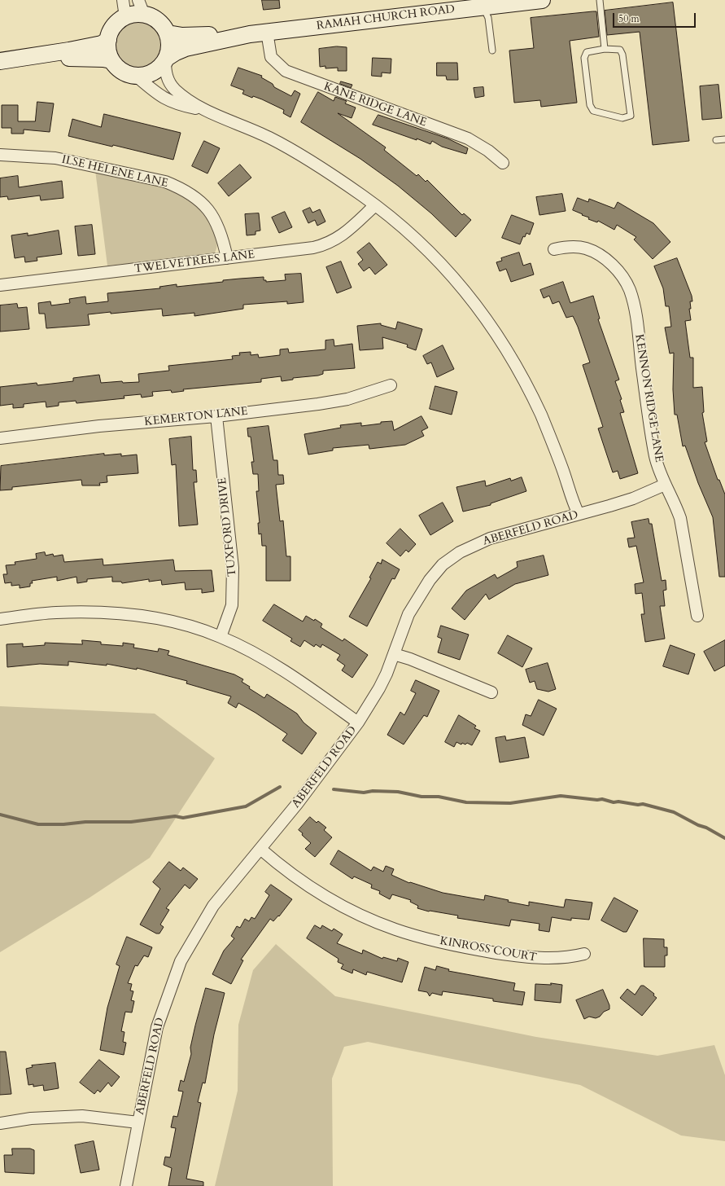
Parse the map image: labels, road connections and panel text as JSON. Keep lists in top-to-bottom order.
{
  "streets": {
    "main road": ["RAMAH CHURCH ROAD"],
    "street": [
      "KANE RIDGE LANE",
      "ILSE HELENE LANE",
      "TWELVETREES LANE",
      "KENNON RIDGE LANE",
      "KEMERTON LANE",
      "TUXFORD DRIVE",
      "ABERFELD ROAD",
      "KINROSS COURT"
    ]
  },
  "crossings": [
    ["RAMAH CHURCH ROAD", "KANE RIDGE LANE"],
    ["ILSE HELENE LANE", "TWELVETREES LANE"],
    ["KENNON RIDGE LANE", "ABERFELD ROAD"],
    ["KEMERTON LANE", "TUXFORD DRIVE"],
    ["ABERFELD ROAD", "KINROSS COURT"]
  ],
  "scale_bar": "50 m"
}
